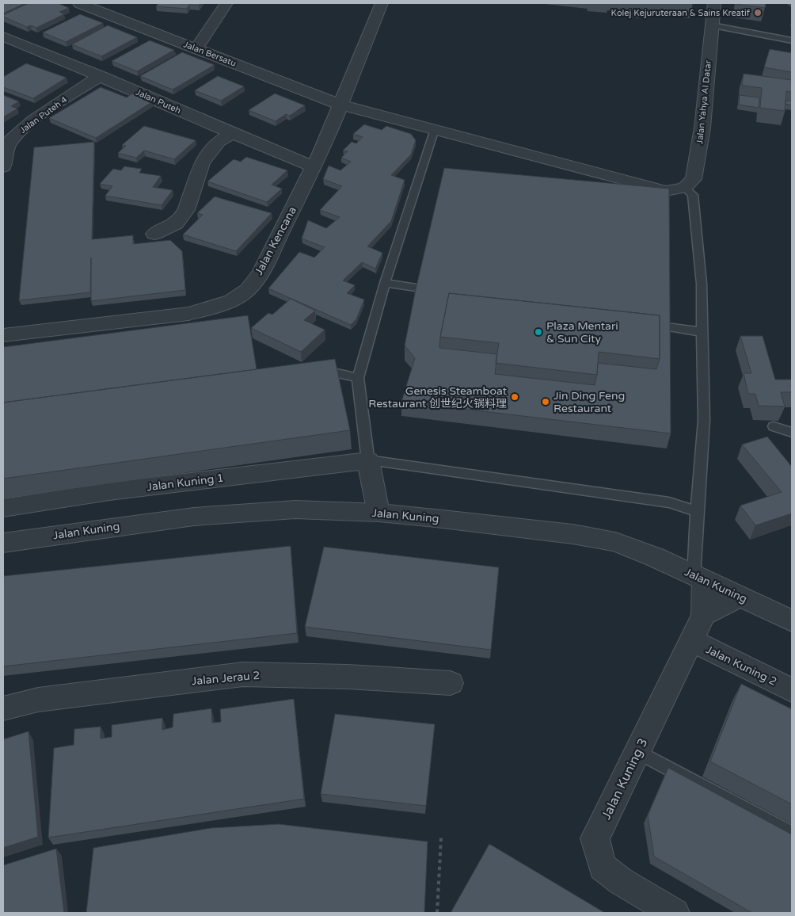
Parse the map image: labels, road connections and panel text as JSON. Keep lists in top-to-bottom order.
{
  "streets": {
    "street": [
      "Jalan Bersatu",
      "Jalan Puteh",
      "Jalan Yahya Al Datar",
      "Jalan Puteh 4",
      "Jalan Kencana",
      "Jalan Kuning 1",
      "Jalan Kuning",
      "Jalan Kuning 2",
      "Jalan Jerau 2",
      "Jalan Kuning 3"
    ]
  },
  "crossings": [
    ["Jalan Bersatu", "Jalan Yahya Al Datar"],
    ["Jalan Bersatu", "Jalan Kencana"],
    ["Jalan Puteh", "Jalan Puteh 4"],
    ["Jalan Puteh", "Jalan Kencana"],
    ["Jalan Kuning", "Jalan Kuning 3"],
    ["Jalan Kuning 2", "Jalan Kuning 3"]
  ],
  "places": [
    "Kolej Kejuruteraan & Sains Kreatif",
    "Plaza Mentari & Sun City",
    "Genesis Steamboat Restaurant 创世纪火锅料理",
    "Jin Ding Feng Restaurant"
  ]
}
